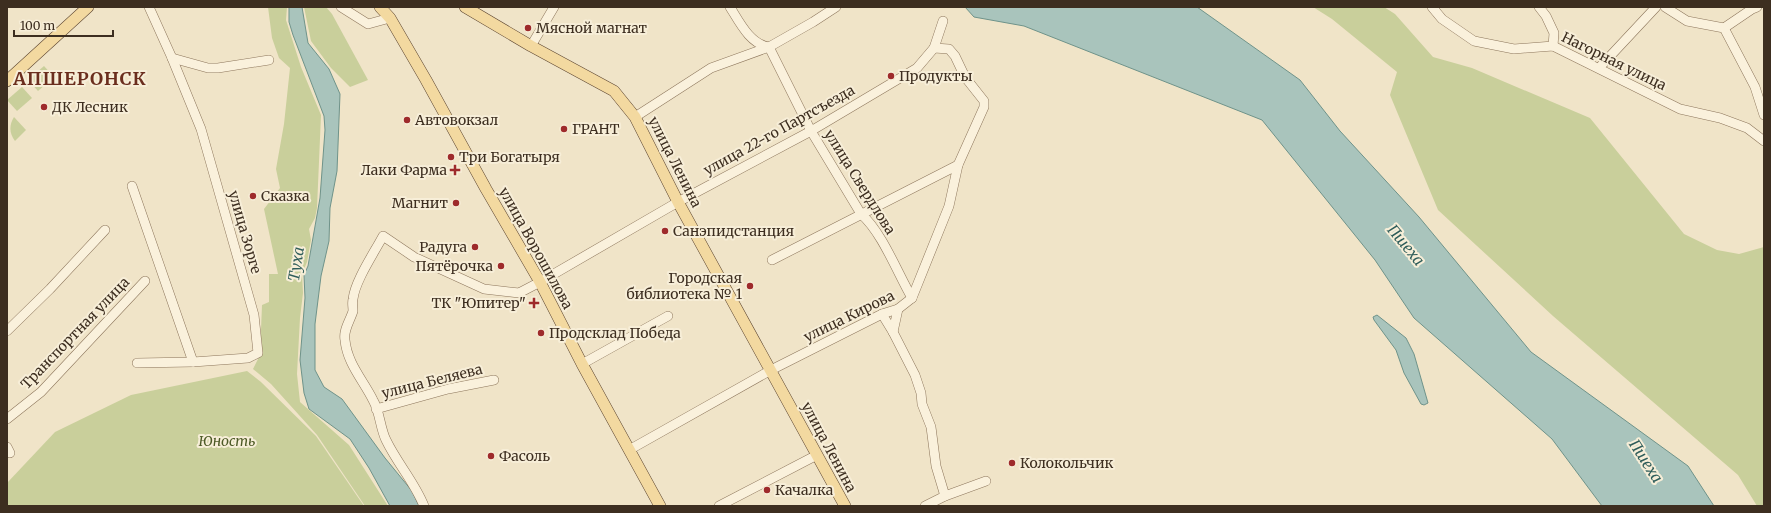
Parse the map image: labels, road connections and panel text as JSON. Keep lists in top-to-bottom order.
{
  "streets": {
    "main road": ["улица Ленина", "улица Ворошилова"],
    "street": [
      "Нагорная улица",
      "улица 22-го Партсъезда",
      "улица Свердлова",
      "улица Зорге",
      "улица Кирова",
      "Транспортная улица",
      "улица Беляева"
    ]
  },
  "crossings": [
    ["улица 22-го Партсъезда", "улица Ленина"],
    ["улица 22-го Партсъезда", "улица Свердлова"],
    ["улица 22-го Партсъезда", "улица Ворошилова"],
    ["улица 22-го Партсъезда", "улица Кирова"],
    ["улица 22-го Партсъезда", "улица Беляева"],
    ["улица Ленина", "улица Кирова"],
    ["улица Свердлова", "улица Кирова"],
    ["улица Ворошилова", "улица Кирова"]
  ],
  "districts": ["АПШЕРОНСК"],
  "water": ["Пшеха", "Туха"],
  "parks": ["Юность"],
  "places": {
    "other": [
      "Мясной магнат",
      "Продукты",
      "ДК Лесник",
      "Автовокзал",
      "ГРАНТ",
      "Три Богатыря",
      "Сказка",
      "Магнит",
      "Санэпидстанция",
      "Радуга",
      "Пятёрочка",
      "Городская библиотека № 1",
      "Продсклад Победа",
      "Фасоль",
      "Колокольчик",
      "Качалка"
    ],
    "health": ["Лаки Фарма", "ТК \"Юпитер\""]
  },
  "scale_bar": "100 m"
}
